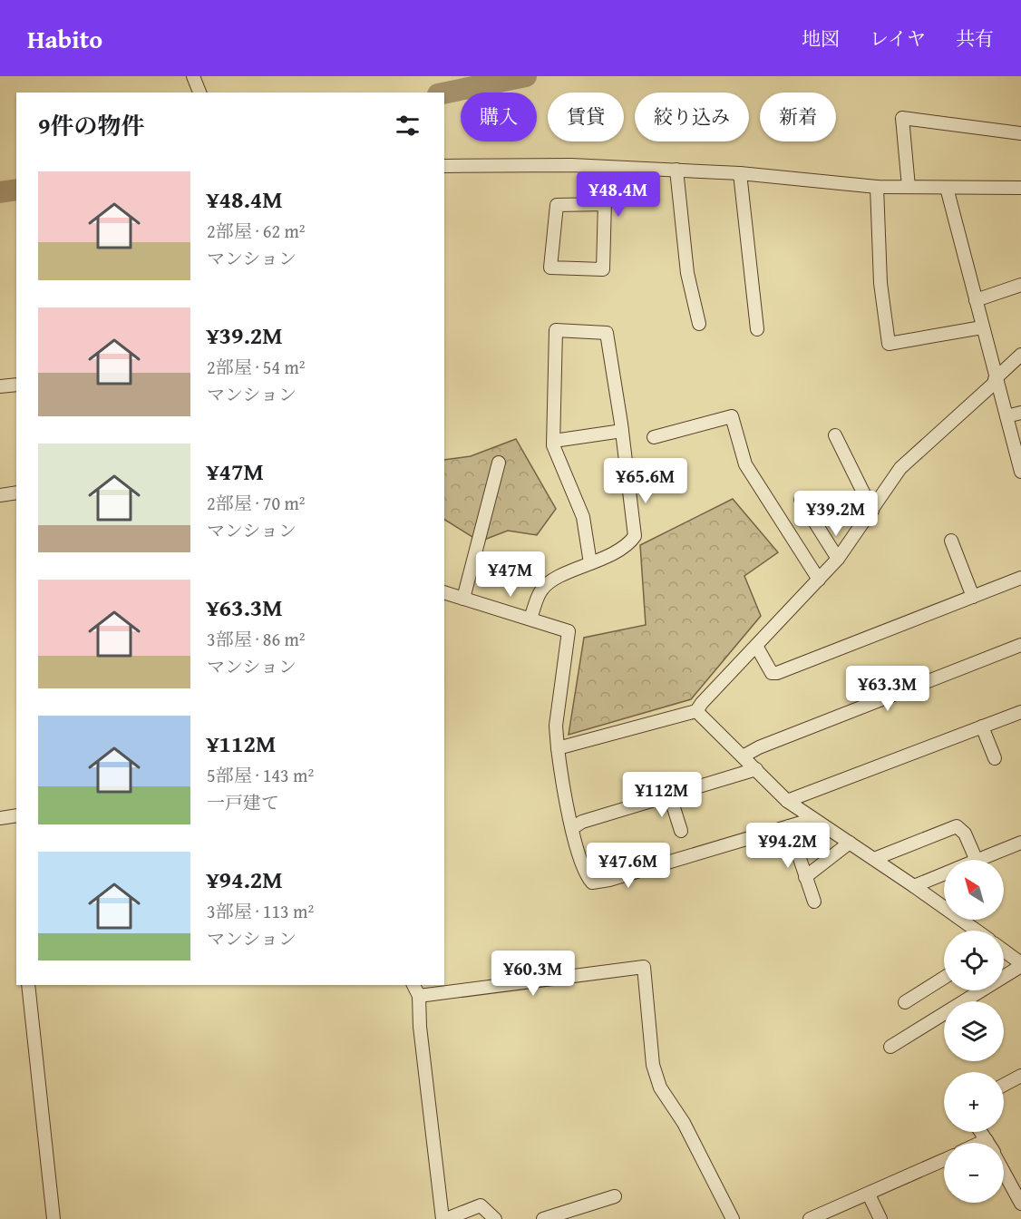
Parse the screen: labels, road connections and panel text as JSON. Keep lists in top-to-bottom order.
{
  "north": "top left",
  "page": {
    "header": "Habito",
    "nav": ["地図", "レイヤ", "共有"],
    "chip": [
      "購入",
      "賃貸",
      "絞り込み",
      "新着"
    ],
    "heading": "9件の物件",
    "list": [
      {
        "name": "¥48.4M",
        "note": "2部屋 · 62 m² · マンション"
      },
      {
        "name": "¥39.2M",
        "note": "2部屋 · 54 m² · マンション"
      },
      {
        "name": "¥47M",
        "note": "2部屋 · 70 m² · マンション"
      },
      {
        "name": "¥63.3M",
        "note": "3部屋 · 86 m² · マンション"
      },
      {
        "name": "¥112M",
        "note": "5部屋 · 143 m² · 一戸建て"
      },
      {
        "name": "¥94.2M",
        "note": "3部屋 · 113 m² · マンション"
      }
    ],
    "price": [
      "¥48.4M",
      "¥65.6M",
      "¥39.2M",
      "¥47M",
      "¥63.3M",
      "¥112M",
      "¥94.2M",
      "¥47.6M",
      "¥60.3M"
    ],
    "map_buttons": ["+", "−"]
  }
}
